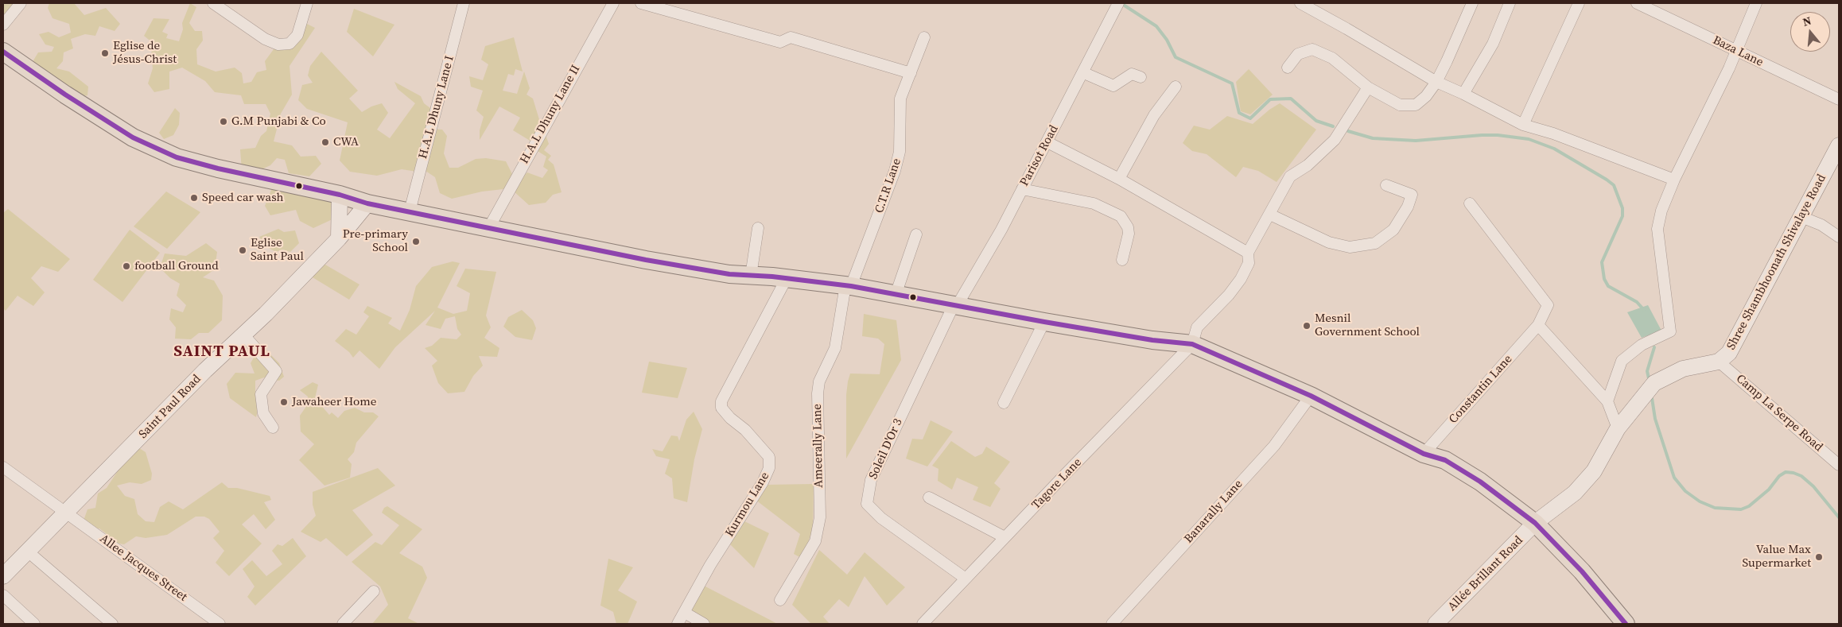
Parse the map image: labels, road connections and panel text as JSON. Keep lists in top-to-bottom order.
{
  "streets": {
    "main road": ["Shree Shambhoonath Shivalaye Road", "Saint Paul Road", "Allée Brillant Road"],
    "street": [
      "Baza Lane",
      "H.A.L Dhuny Lane I",
      "H.A.L Dhuny Lane II",
      "Parisot Road",
      "C.T.R Lane",
      "Constantin Lane",
      "Camp La Serpe Road",
      "Ameerally Lane",
      "Soleil D'Or 3",
      "Tagore Lane",
      "Kurmou Lane",
      "Banarally Lane",
      "Allee Jacques Street"
    ]
  },
  "crossings": [
    ["Parisot Road", "Soleil D'Or 3"],
    ["C.T.R Lane", "Ameerally Lane"],
    ["Shree Shambhoonath Shivalaye Road", "Camp La Serpe Road"],
    ["Shree Shambhoonath Shivalaye Road", "Allée Brillant Road"],
    ["Saint Paul Road", "Allee Jacques Street"],
    ["Soleil D'Or 3", "Tagore Lane"]
  ],
  "districts": ["SAINT PAUL"],
  "places": [
    "Eglise de Jésus-Christ",
    "G.M Punjabi & Co",
    "CWA",
    "Speed car wash",
    "Pre-primary School",
    "Eglise Saint Paul",
    "football Ground",
    "Mesnil Government School",
    "Jawaheer Home",
    "Value Max Supermarket"
  ],
  "north": "top"
}
